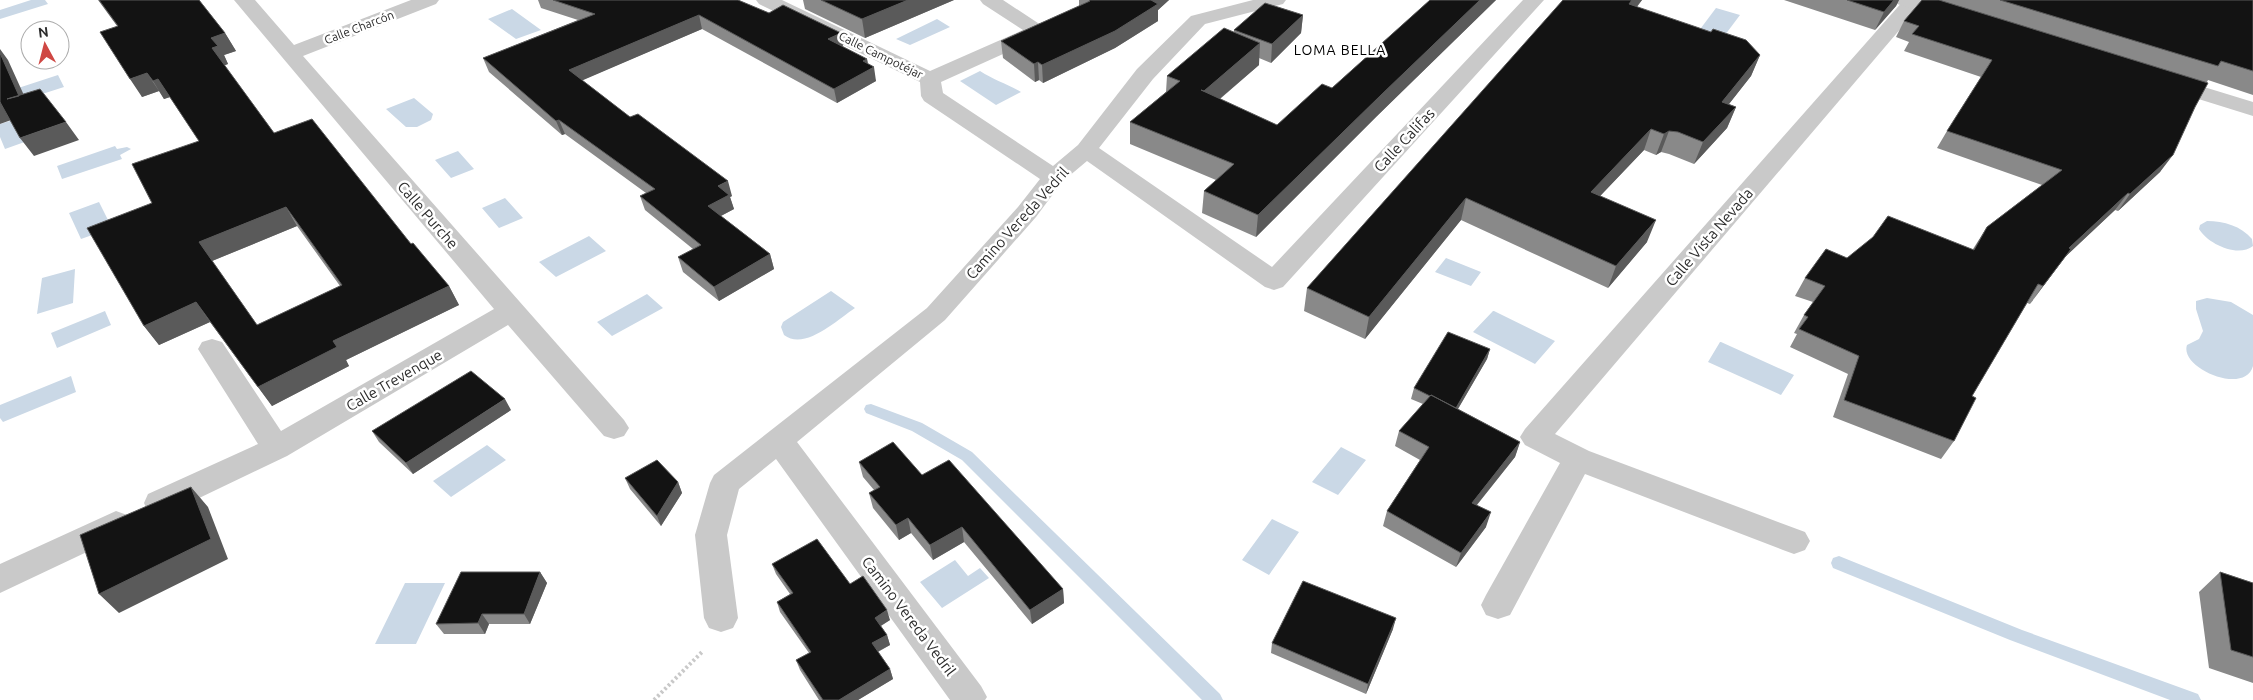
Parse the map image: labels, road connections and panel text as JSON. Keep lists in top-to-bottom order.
{
  "streets": {
    "street": [
      "Calle Charcón",
      "Calle Campotéjar",
      "Calle Califas",
      "Calle Purche",
      "Camino Vereda Vedril",
      "Calle Vista Nevada",
      "Calle Trevenque"
    ]
  },
  "crossings": [
    ["Calle Charcón", "Calle Purche"],
    ["Calle Campotéjar", "Camino Vereda Vedril"],
    ["Calle Califas", "Camino Vereda Vedril"],
    ["Calle Purche", "Calle Trevenque"]
  ],
  "districts": ["LOMA BELLA"],
  "north": "top"
}
